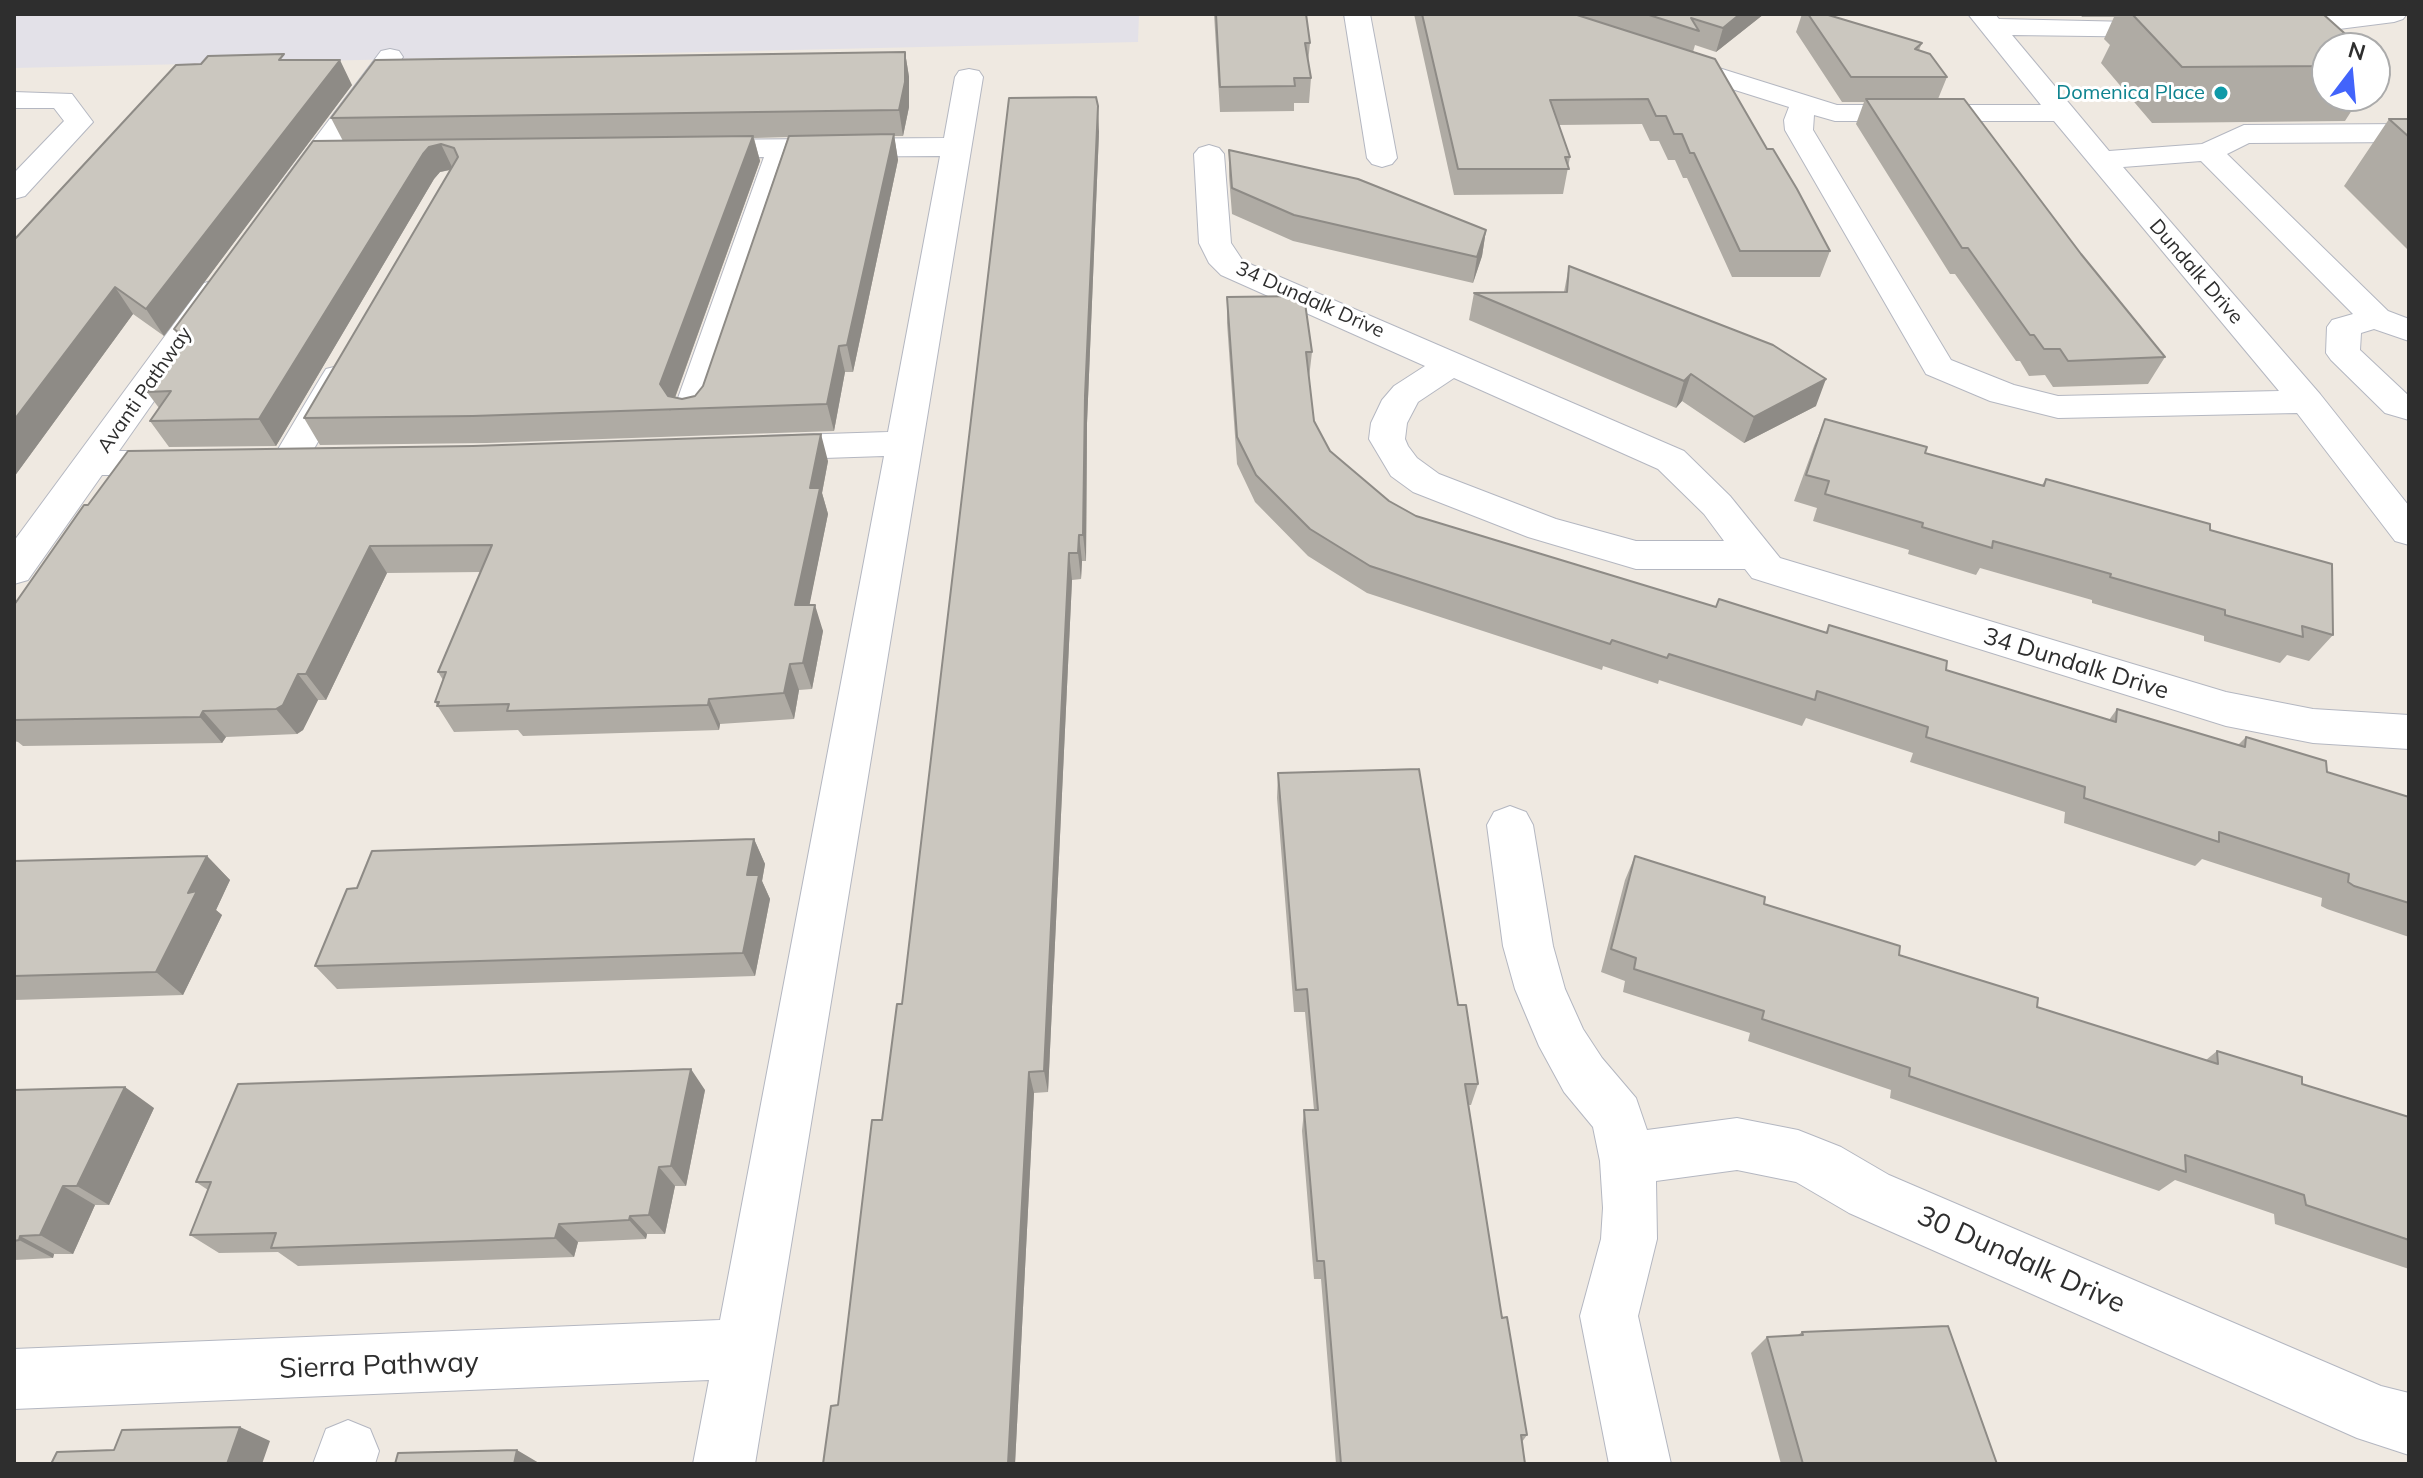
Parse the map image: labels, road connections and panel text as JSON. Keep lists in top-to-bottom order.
{
  "streets": {
    "street": [
      "Dundalk Drive",
      "34 Dundalk Drive",
      "Avanti Pathway",
      "30 Dundalk Drive",
      "Sierra Pathway"
    ]
  },
  "places": ["Domenica Place"],
  "north": "top"
}
